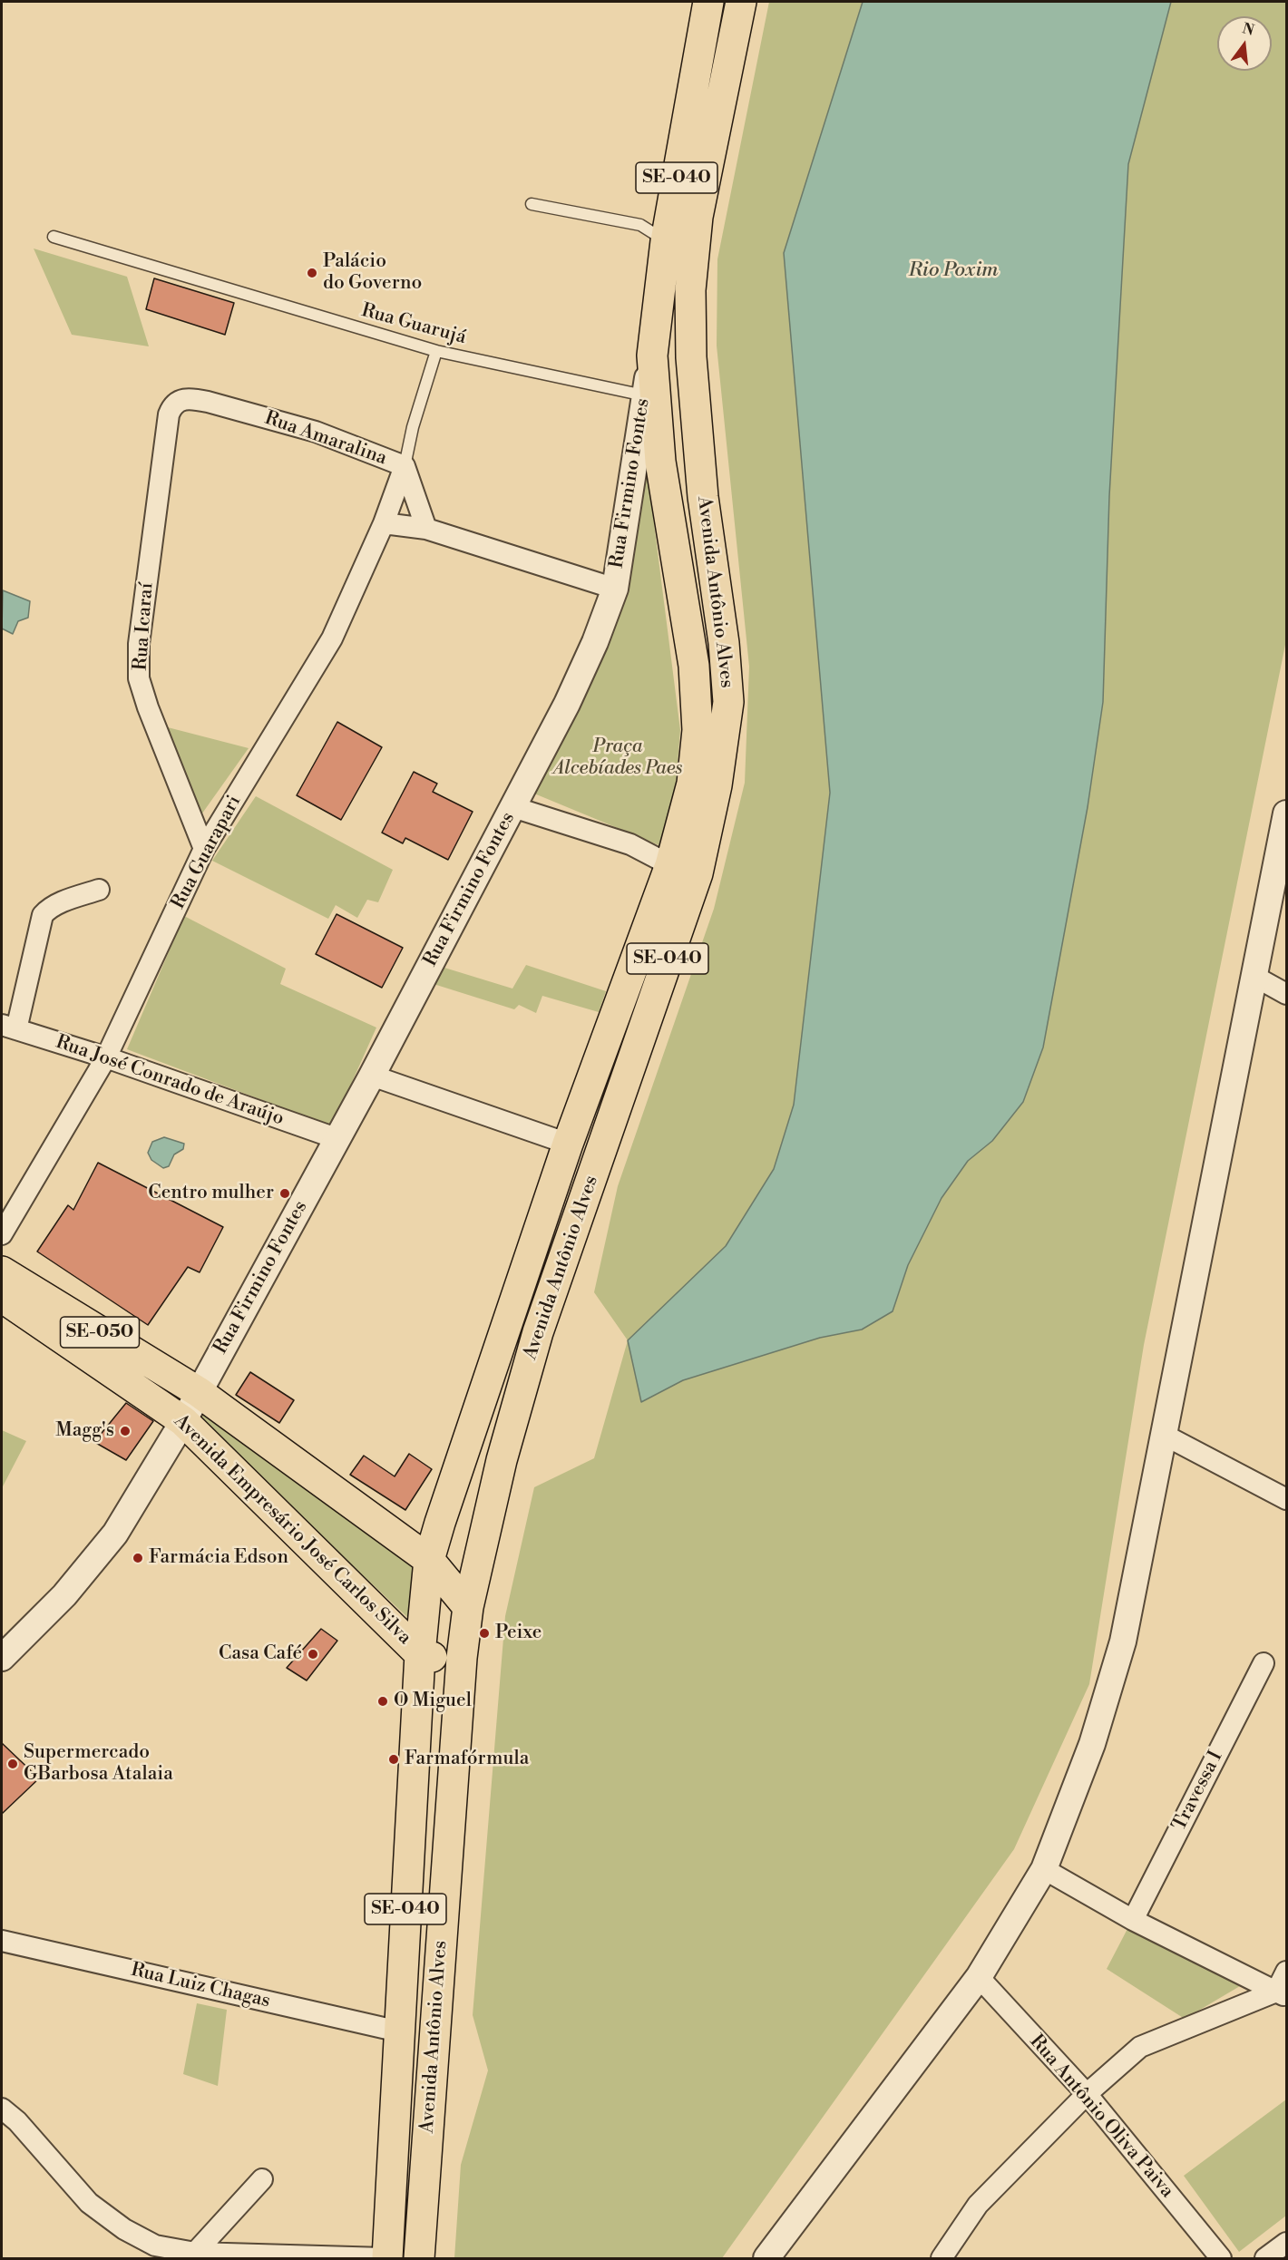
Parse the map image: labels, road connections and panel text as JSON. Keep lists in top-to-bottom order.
{
  "streets": {
    "main road": [
      "SE-040",
      "Avenida Antônio Alves",
      "SE-050",
      "Avenida Empresário José Carlos Silva"
    ],
    "street": [
      "Rua Amaralina",
      "Rua Firmino Fontes",
      "Rua Icaraí",
      "Rua Guarapari",
      "Rua José Conrado de Araújo",
      "Travessa I",
      "Rua Luiz Chagas",
      "Rua Antônio Oliva Paiva"
    ],
    "lane": ["Rua Guarujá"]
  },
  "crossings": [
    ["SE-040", "Rua Firmino Fontes"],
    ["SE-040", "Avenida Antônio Alves"],
    ["Rua Guarujá", "Rua Firmino Fontes"],
    ["Rua Amaralina", "Rua Icaraí"],
    ["Rua Amaralina", "Rua Guarapari"],
    ["Rua Firmino Fontes", "Avenida Antônio Alves"],
    ["Rua Firmino Fontes", "Rua José Conrado de Araújo"],
    ["Rua Firmino Fontes", "Avenida Empresário José Carlos Silva"],
    ["Avenida Antônio Alves", "Avenida Empresário José Carlos Silva"],
    ["Avenida Antônio Alves", "Rua Luiz Chagas"],
    ["Rua Icaraí", "Rua Guarapari"],
    ["Rua Guarapari", "Rua José Conrado de Araújo"]
  ],
  "water": ["Rio Poxim"],
  "parks": ["Praça Alcebíades Paes"],
  "places": [
    "Palácio do Governo",
    "Centro mulher",
    "Magg's",
    "Farmácia Edson",
    "Peixe",
    "Casa Café",
    "O Miguel",
    "Farmafórmula",
    "Supermercado GBarbosa Atalaia"
  ],
  "north": "top"
}
